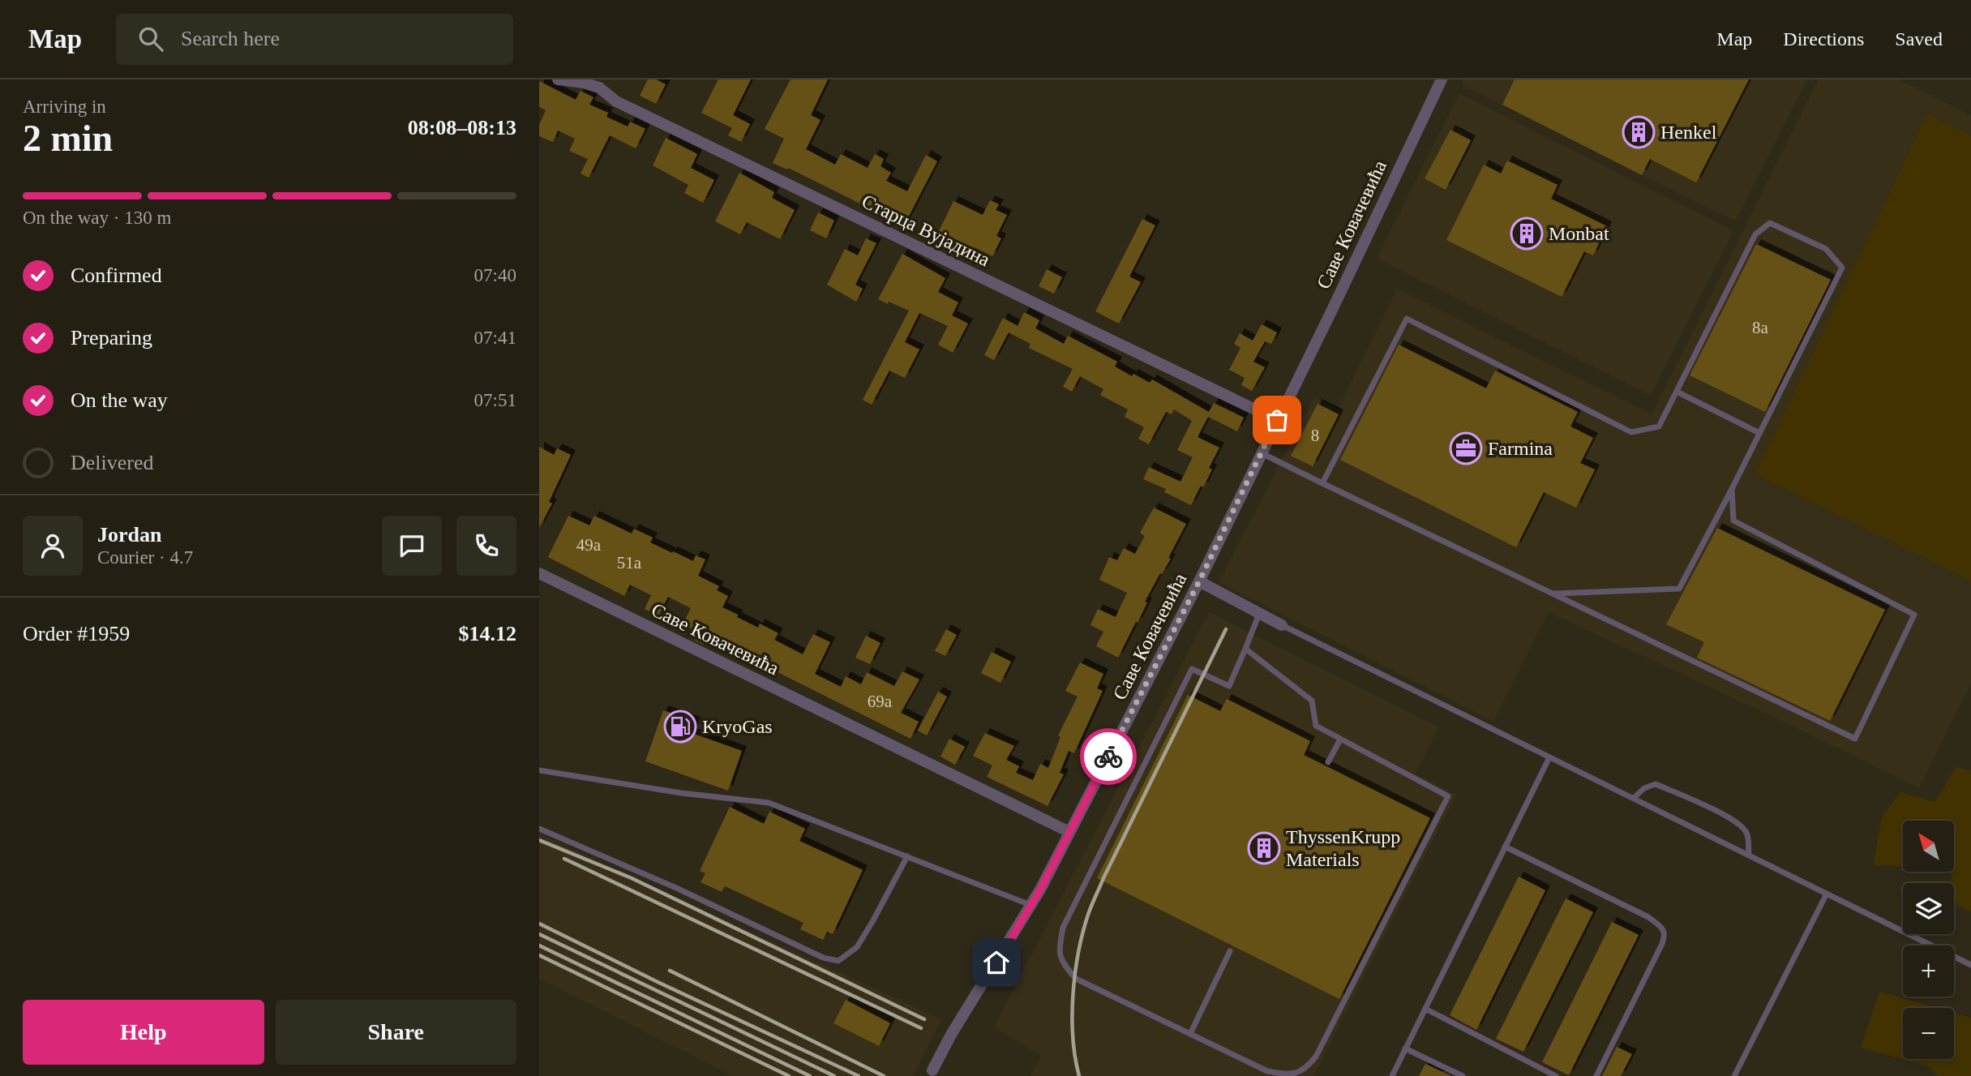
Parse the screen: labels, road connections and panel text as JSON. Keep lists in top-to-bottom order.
{
  "streets": {
    "street": ["Саве Ковачевића", "Старца Вујадина"]
  },
  "crossings": [
    ["Саве Ковачевића", "Старца Вујадина"]
  ],
  "places": {
    "building": ["Henkel", "Monbat", "ThyssenKrupp Materials"],
    "office": ["Farmina"],
    "fuel station": ["KryoGas"]
  },
  "house_numbers": [
    "8a",
    "8",
    "49a",
    "51a",
    "69a"
  ],
  "north": "top left",
  "page": {
    "header": "Map",
    "search": "Search here",
    "nav": ["Map", "Directions", "Saved"],
    "heading": ["2 min", "Arriving in", "08:08–08:13"],
    "panel": [
      "Jordan",
      "Courier · 4.7",
      "Order #1959",
      "$14.12"
    ],
    "bar": "On the way · 130 m",
    "list": [
      ["Confirmed", "07:40"],
      ["Preparing", "07:41"],
      ["On the way", "07:51"],
      "Delivered"
    ],
    "map_buttons": ["+", "−"],
    "buttons": ["Help", "Share"]
  }
}
